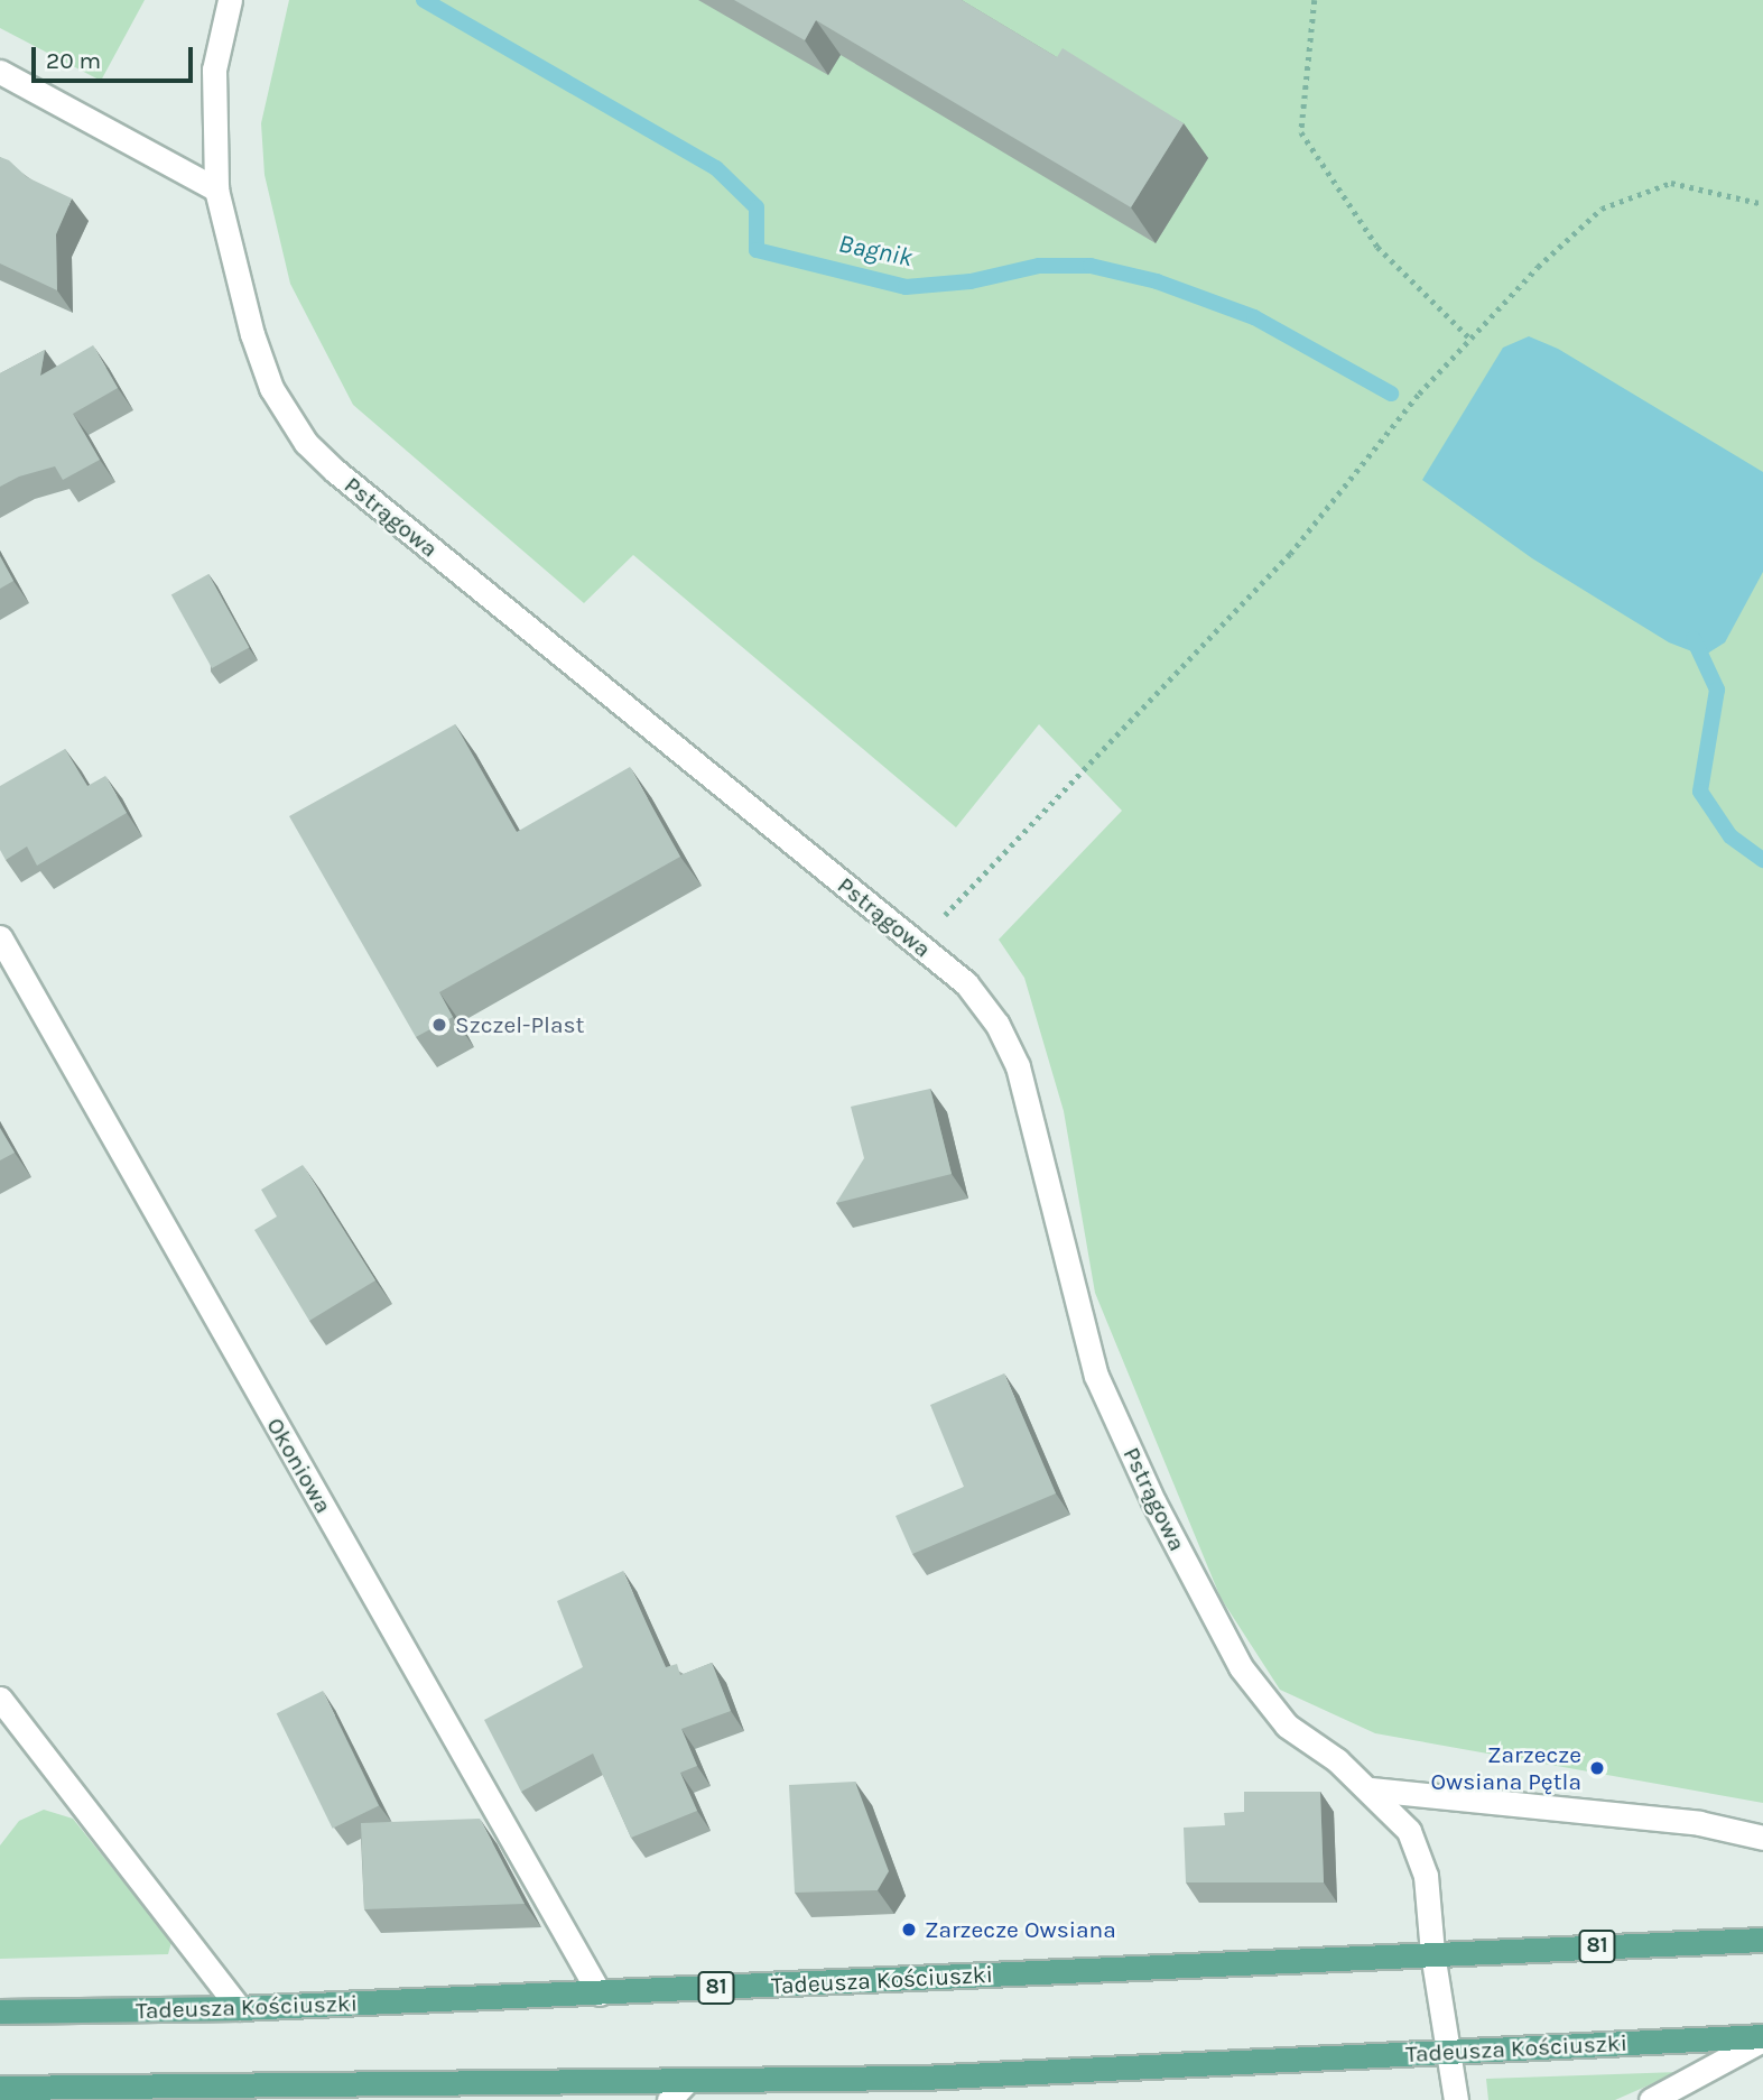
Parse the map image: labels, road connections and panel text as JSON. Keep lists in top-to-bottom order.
{
  "streets": {
    "main road": ["81", "Tadeusza Kościuszki"],
    "street": ["Pstrągowa", "Okoniowa"]
  },
  "crossings": [
    ["Pstrągowa", "Tadeusza Kościuszki"],
    ["Okoniowa", "Tadeusza Kościuszki"]
  ],
  "water": ["Bagnik"],
  "places": ["Szczel-Plast", "Zarzecze Owsiana Pętla", "Zarzecze Owsiana"],
  "scale_bar": "20 m"
}
